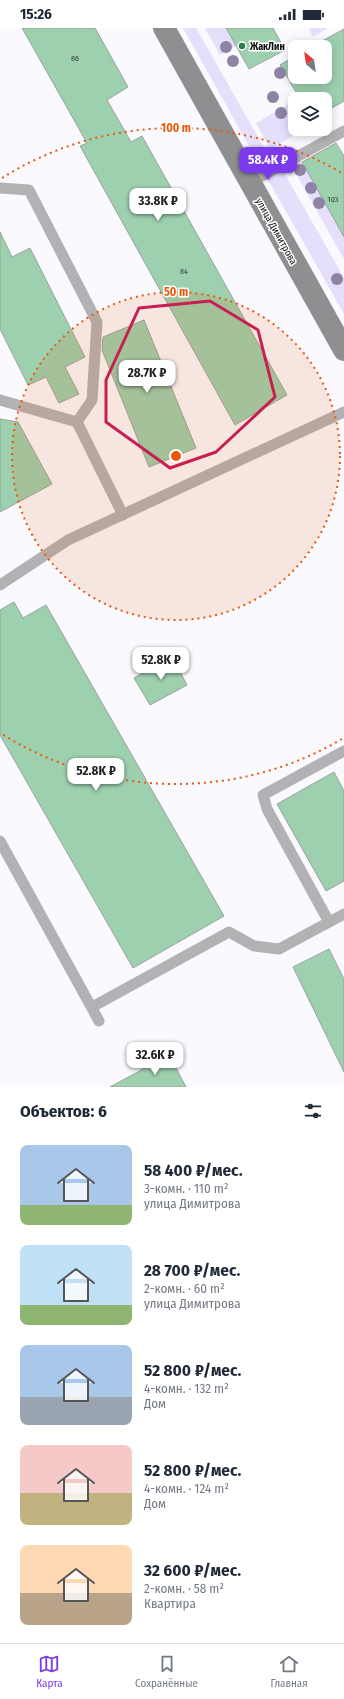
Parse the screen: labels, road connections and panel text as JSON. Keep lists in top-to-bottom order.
{
  "streets": {
    "main road": ["улица Димитрова"]
  },
  "places": ["ЖакЛин"],
  "house_numbers": ["86", "103", "84"],
  "north": "top left",
  "page": {
    "status": "15:26",
    "price": [
      "58.4K ₽",
      "33.8K ₽",
      "28.7K ₽",
      "52.8K ₽",
      "52.8K ₽",
      "32.6K ₽"
    ],
    "heading": "Объектов: 6",
    "list": [
      {
        "name": "58 400 ₽/мес.",
        "note": "3-комн. · 110 m² · улица Димитрова"
      },
      {
        "name": "28 700 ₽/мес.",
        "note": "2-комн. · 60 m² · улица Димитрова"
      },
      {
        "name": "52 800 ₽/мес.",
        "note": "4-комн. · 132 m² · Дом"
      },
      {
        "name": "52 800 ₽/мес.",
        "note": "4-комн. · 124 m² · Дом"
      },
      {
        "name": "32 600 ₽/мес.",
        "note": "2-комн. · 58 m² · Квартира"
      }
    ],
    "tabs": ["Карта", "Сохранённые", "Главная"]
  },
  "rings": ["100 m", "50 m"]
}
